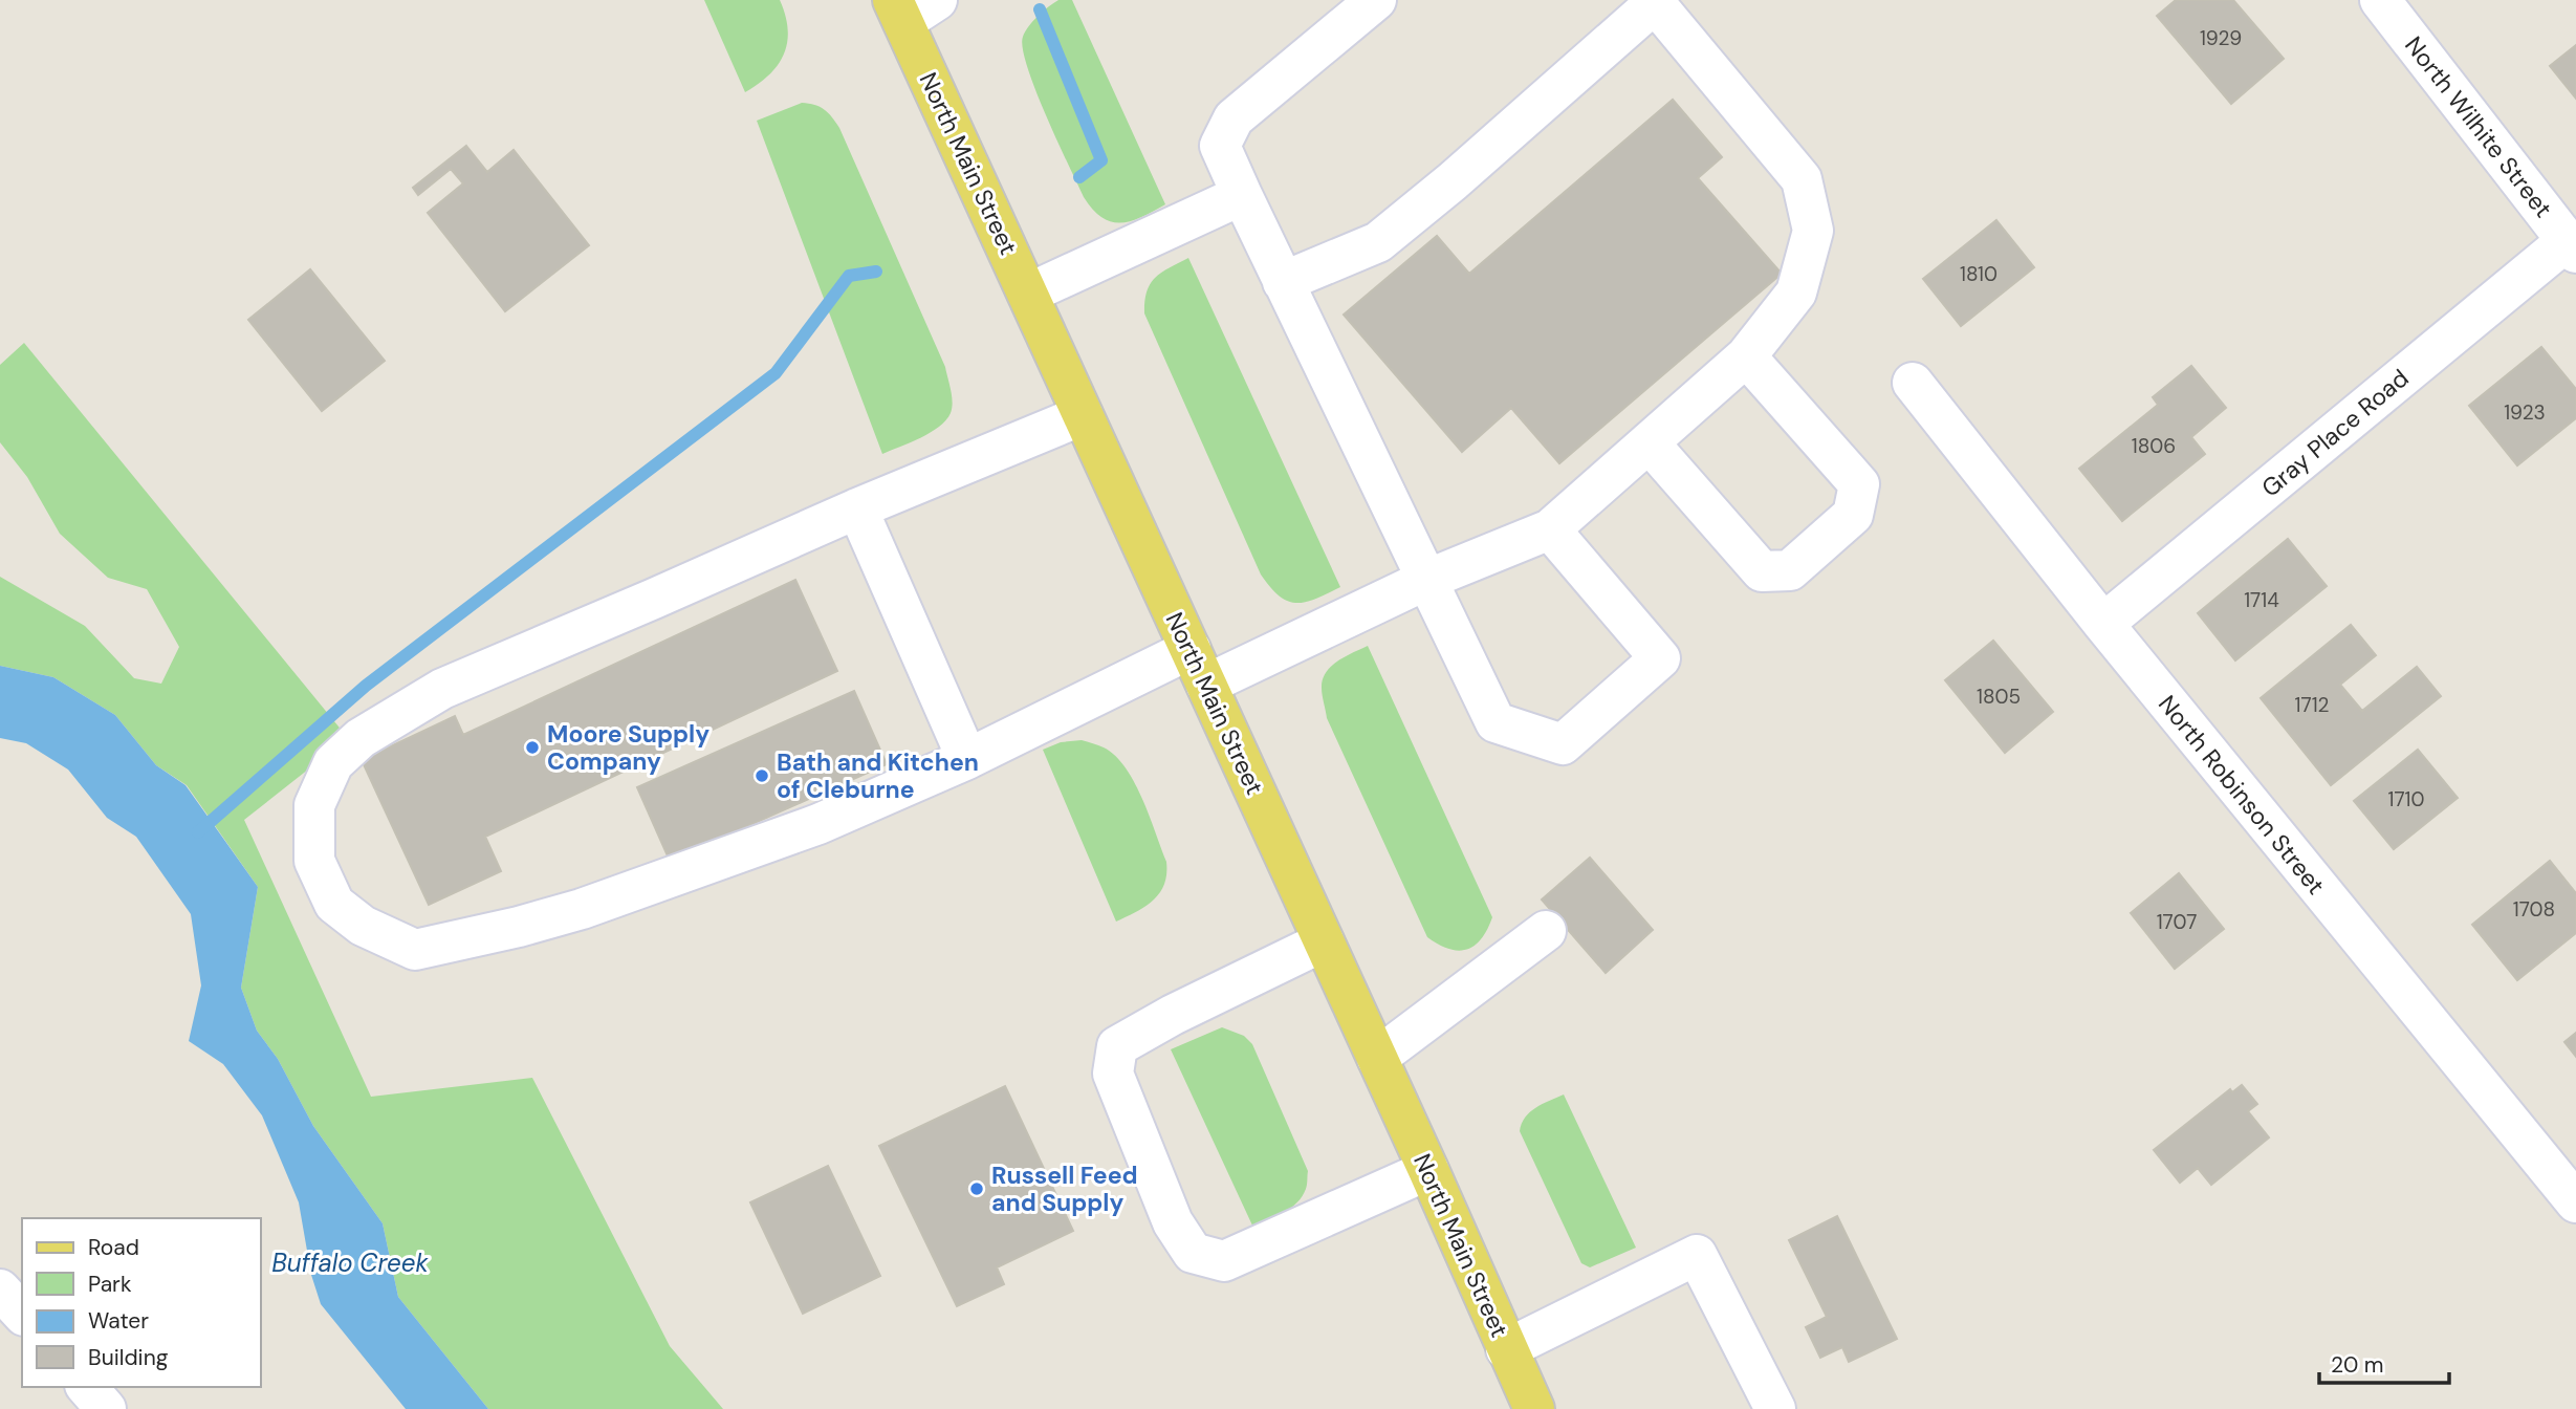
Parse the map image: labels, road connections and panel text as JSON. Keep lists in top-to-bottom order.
{
  "streets": {
    "main road": ["North Main Street"],
    "street": ["North Wilhite Street", "Gray Place Road", "North Robinson Street"]
  },
  "crossings": [
    ["North Wilhite Street", "Gray Place Road"],
    ["Gray Place Road", "North Robinson Street"]
  ],
  "water": ["Buffalo Creek"],
  "places": ["Moore Supply Company", "Bath and Kitchen of Cleburne", "Russell Feed and Supply"],
  "house_numbers": [
    "1929",
    "1810",
    "1923",
    "1806",
    "1714",
    "1805",
    "1712",
    "1710",
    "1708",
    "1707"
  ],
  "legend": [
    "Road",
    "Park",
    "Water",
    "Building"
  ],
  "scale_bar": "20 m"
}
